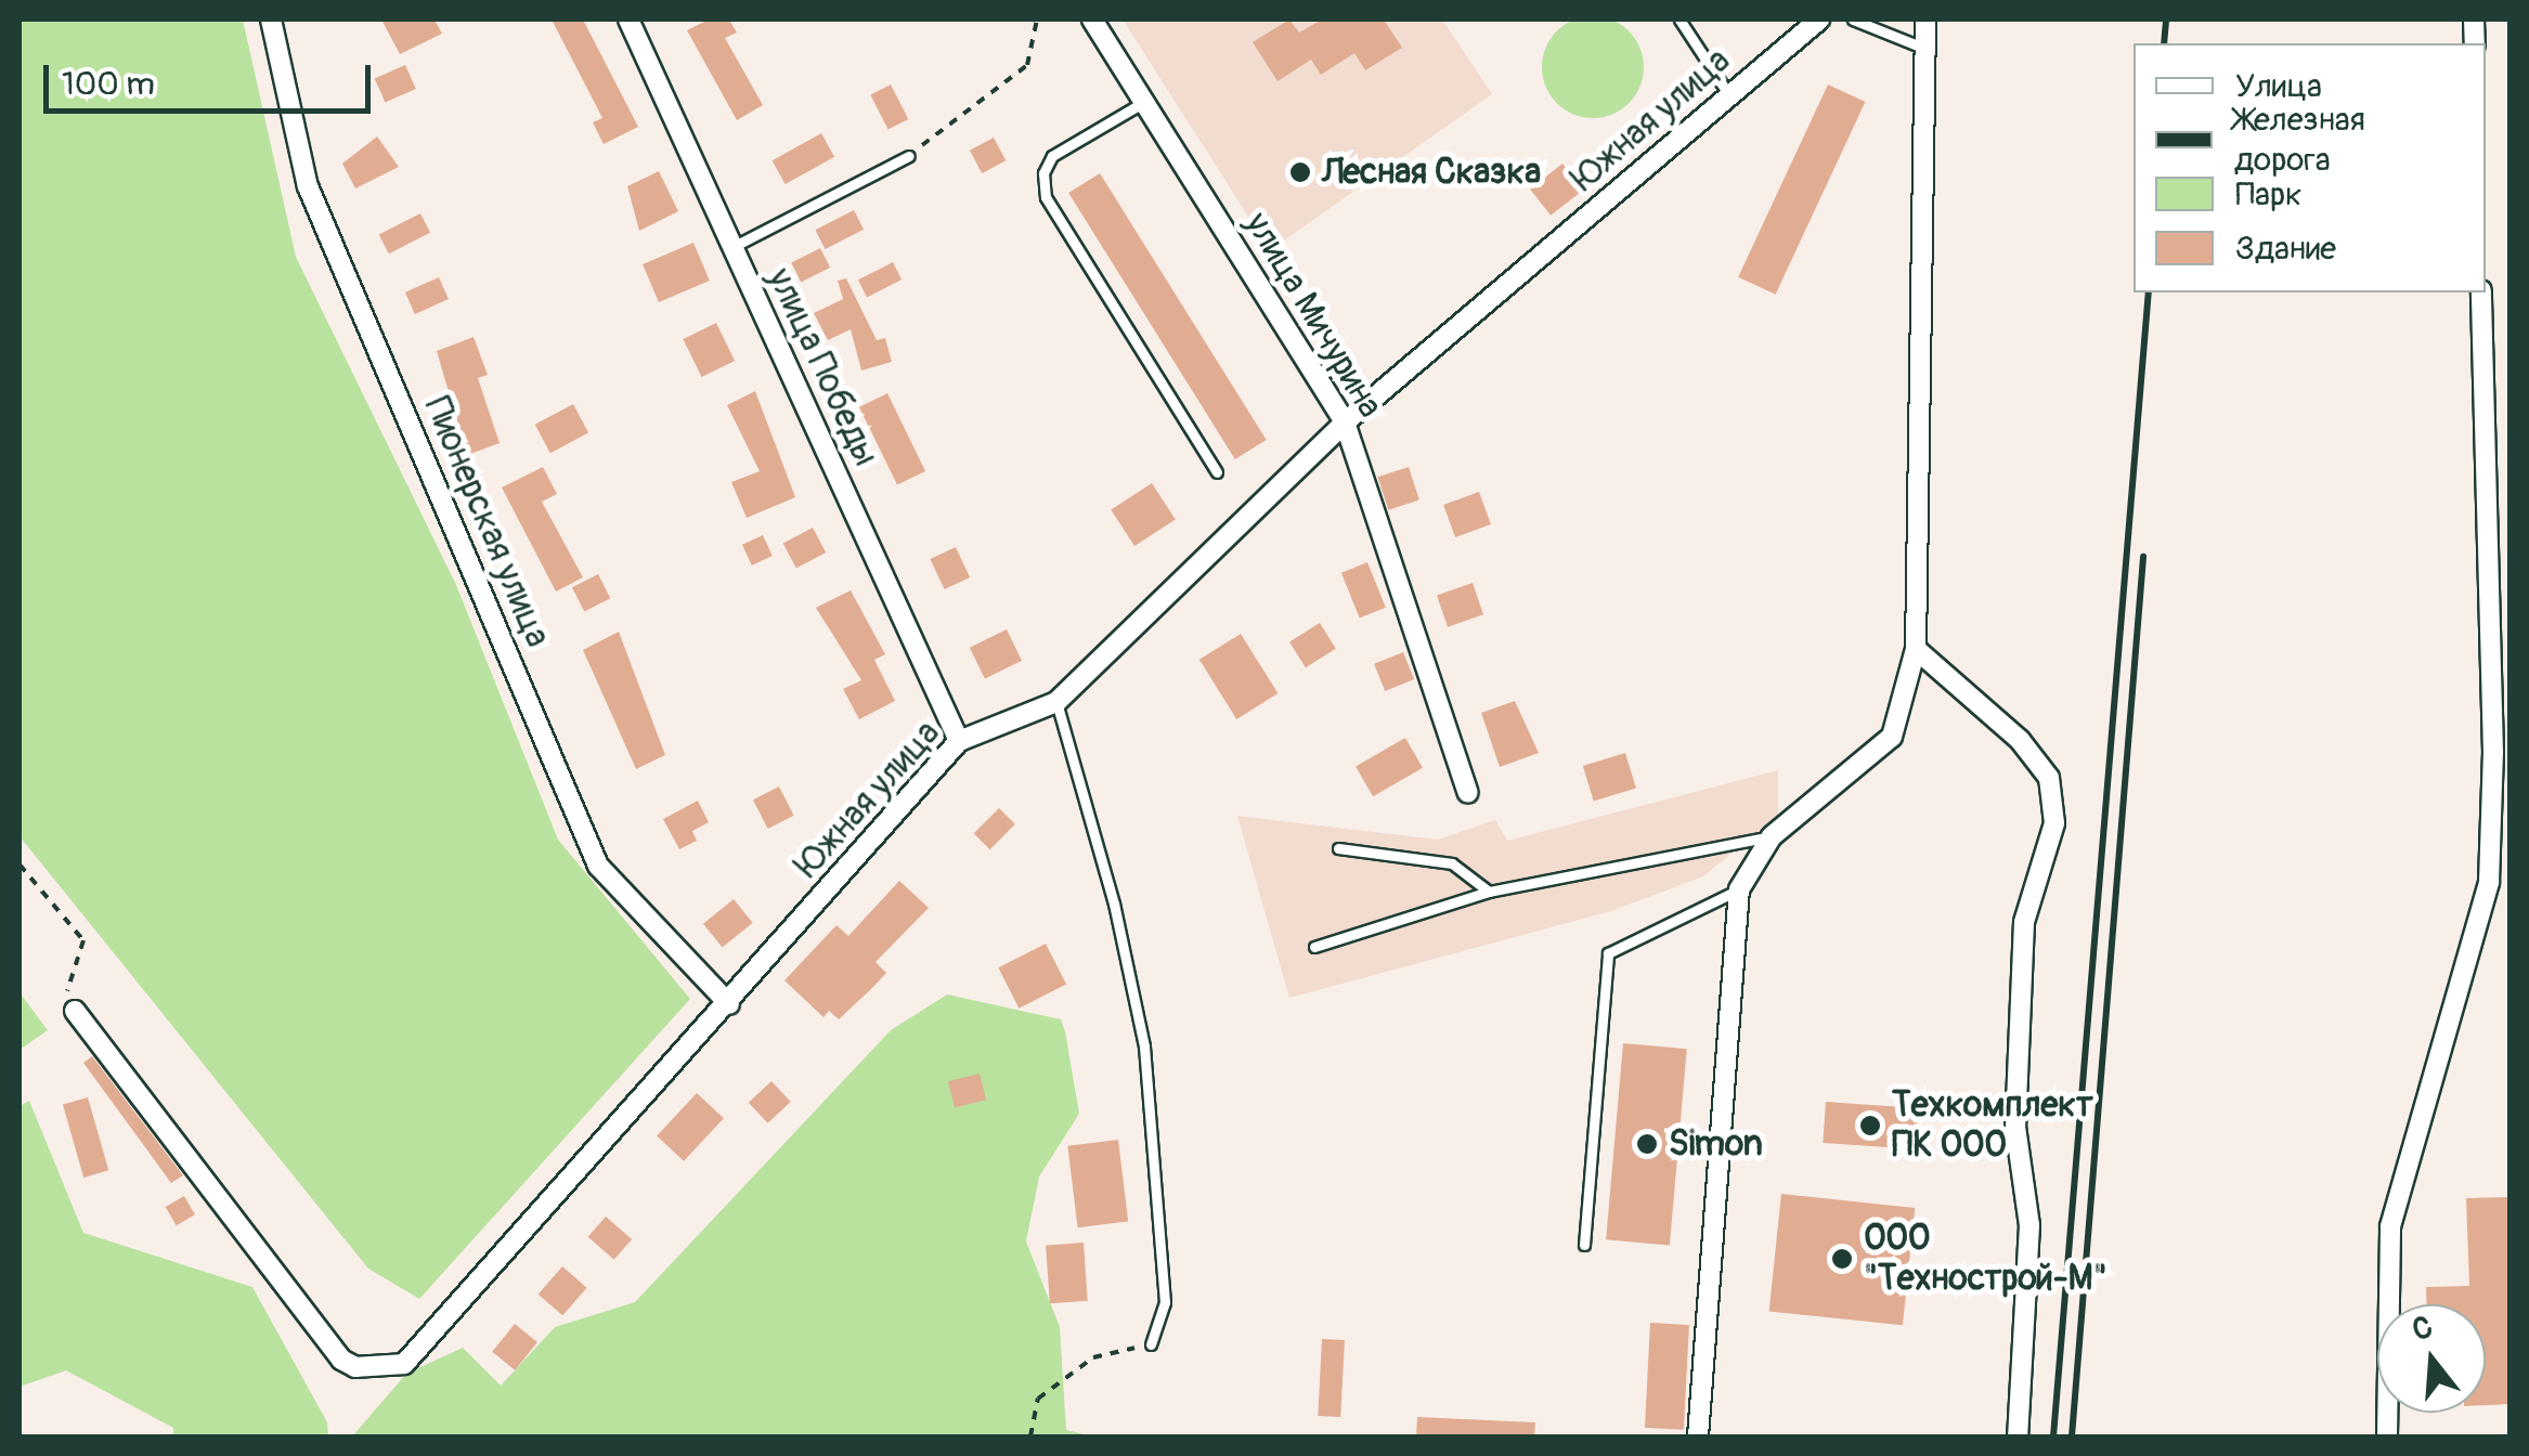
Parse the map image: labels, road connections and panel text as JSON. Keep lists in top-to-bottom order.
{
  "streets": {
    "street": [
      "Южная улица",
      "улица Мичурина",
      "улица Победы",
      "Пионерская улица"
    ]
  },
  "crossings": [
    ["Южная улица", "улица Мичурина"],
    ["Южная улица", "улица Победы"],
    ["Южная улица", "Пионерская улица"]
  ],
  "places": [
    "Лесная Сказка",
    "Техкомплект ПК ООО",
    "Simon",
    "ООО \"Технострой-М\""
  ],
  "legend": [
    "Улица",
    "Железная дорога",
    "Парк",
    "Здание"
  ],
  "scale_bar": "100 m",
  "north": "top"
}
